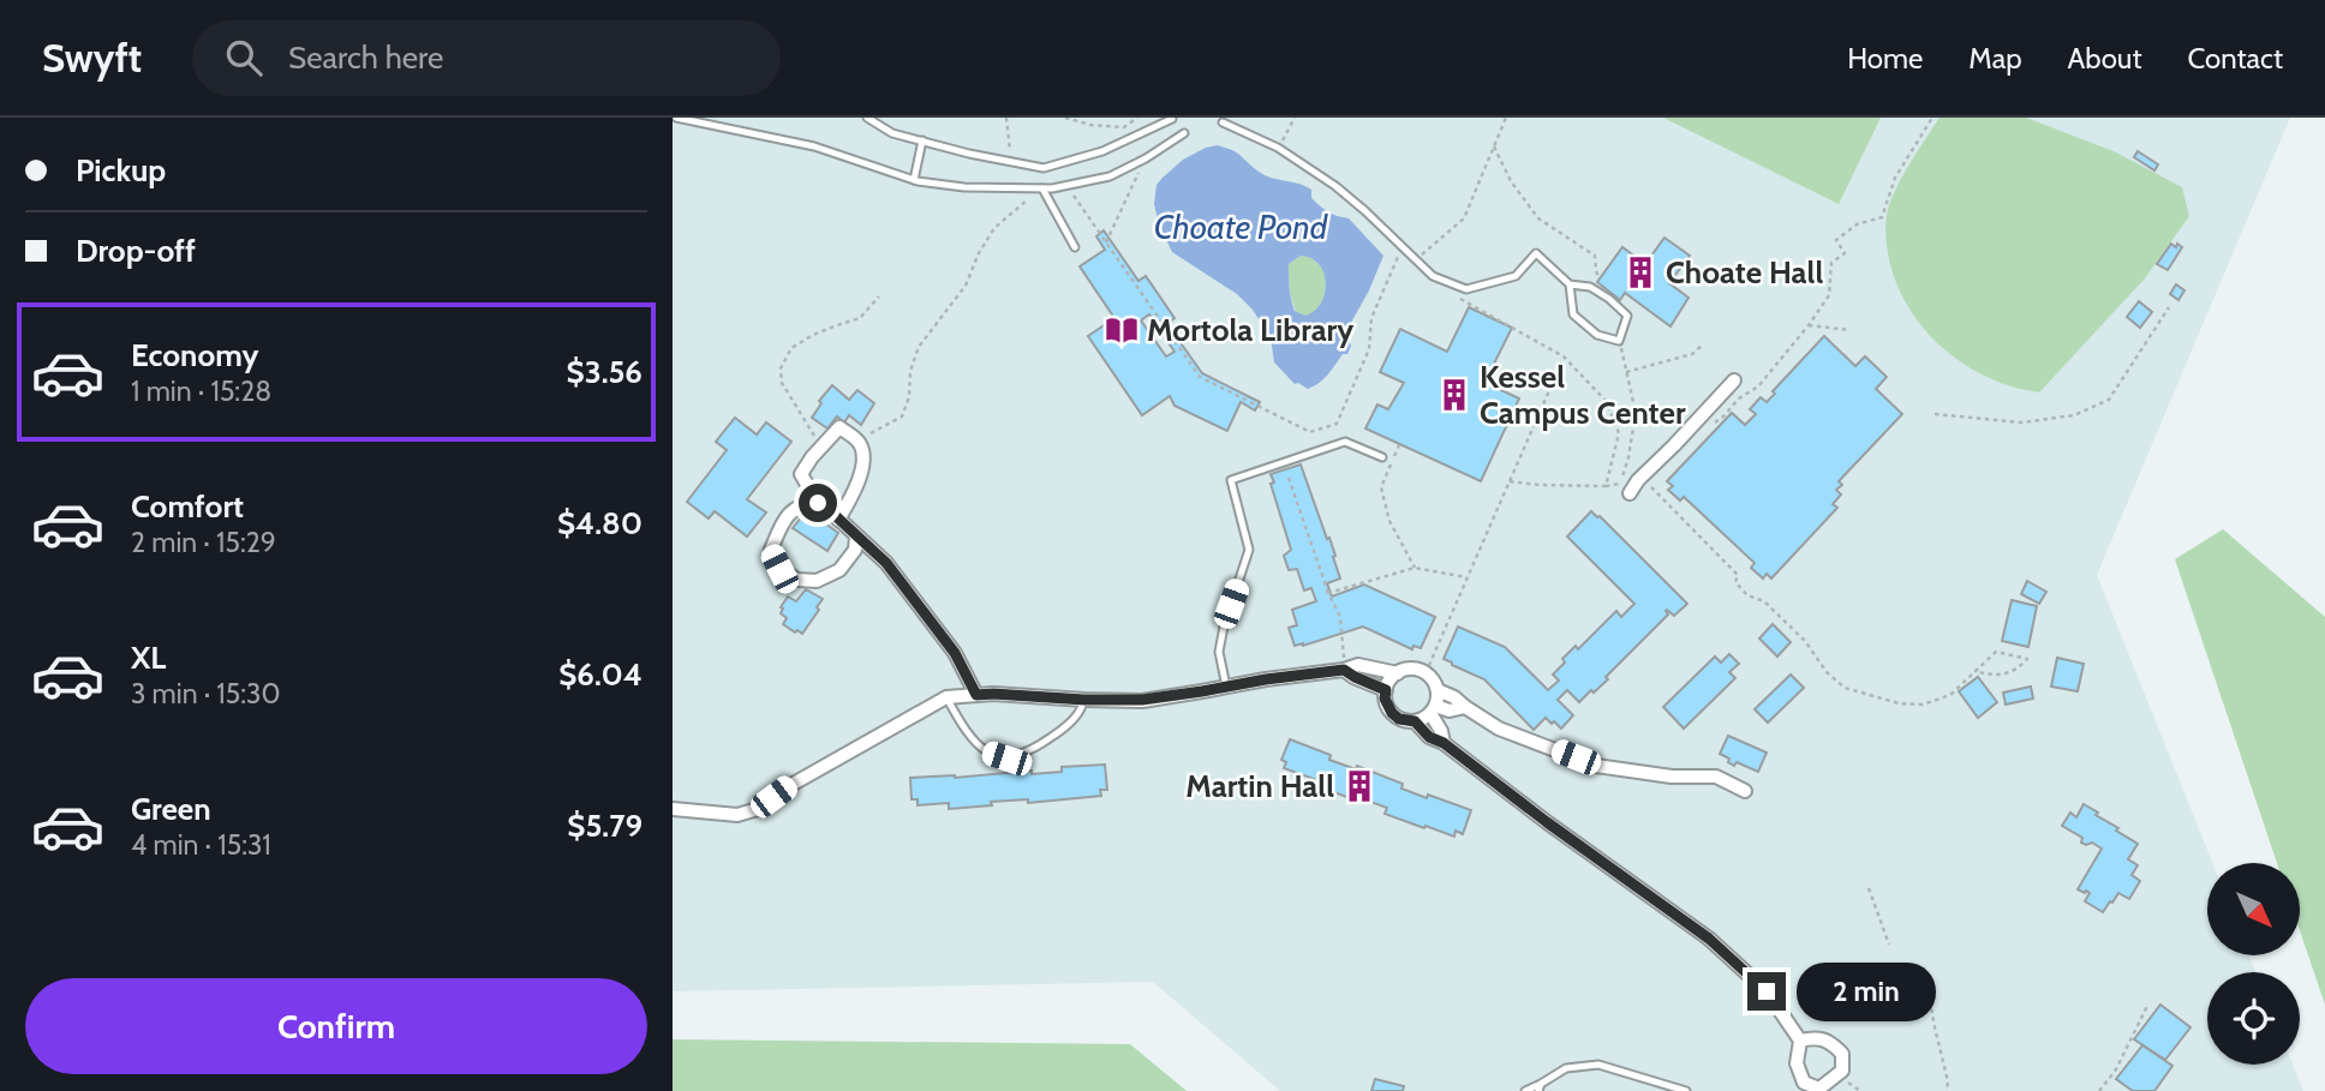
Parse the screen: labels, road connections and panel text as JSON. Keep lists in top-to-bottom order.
{
  "water": ["Choate Pond"],
  "places": {
    "building": ["Choate Hall", "Kessel Campus Center", "Martin Hall"],
    "library": ["Mortola Library"]
  },
  "north": "bottom right",
  "page": {
    "header": "Swyft",
    "search": "Search here",
    "nav": [
      "Home",
      "Map",
      "About",
      "Contact"
    ],
    "banner": ["Pickup", "Drop-off"],
    "list": [
      {
        "name": "Economy",
        "note": "1 min · 15:28",
        "value": "$3.56"
      },
      {
        "name": "Comfort",
        "note": "2 min · 15:29",
        "value": "$4.80"
      },
      {
        "name": "XL",
        "note": "3 min · 15:30",
        "value": "$6.04"
      },
      {
        "name": "Green",
        "note": "4 min · 15:31",
        "value": "$5.79"
      }
    ],
    "buttons": "Confirm",
    "bubble": "2 min"
  }
}
